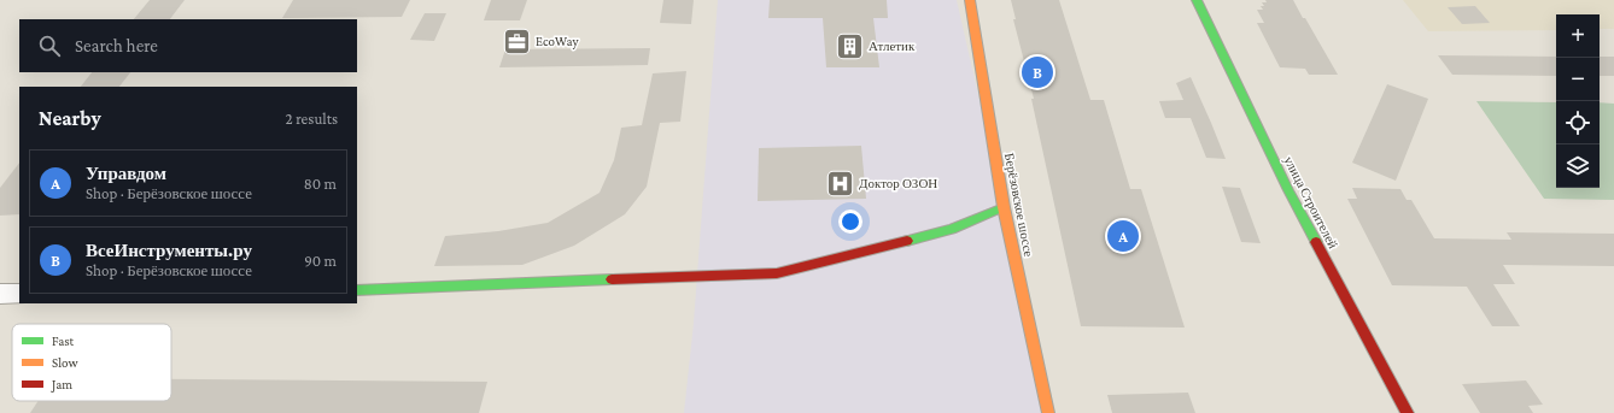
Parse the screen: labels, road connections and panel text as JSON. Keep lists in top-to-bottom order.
{
  "streets": {
    "main road": ["улица Строителей", "Берёзовское шоссе"]
  },
  "places": {
    "office": ["EcoWay"],
    "building": ["Атлетик"],
    "hospital": ["Доктор ОЗОН"]
  },
  "legend": ["Fast", "Slow", "Jam"],
  "page": {
    "map_buttons": ["+", "−"],
    "search": "Search here",
    "pins": ["B", "A"],
    "heading": ["Nearby", "2 results"],
    "list": [
      {
        "mark": "A",
        "name": "Управдом",
        "note": "Shop · Берёзовское шоссе",
        "value": "80 m"
      },
      {
        "mark": "B",
        "name": "ВсеИнструменты.ру",
        "note": "Shop · Берёзовское шоссе",
        "value": "90 m"
      }
    ]
  }
}
